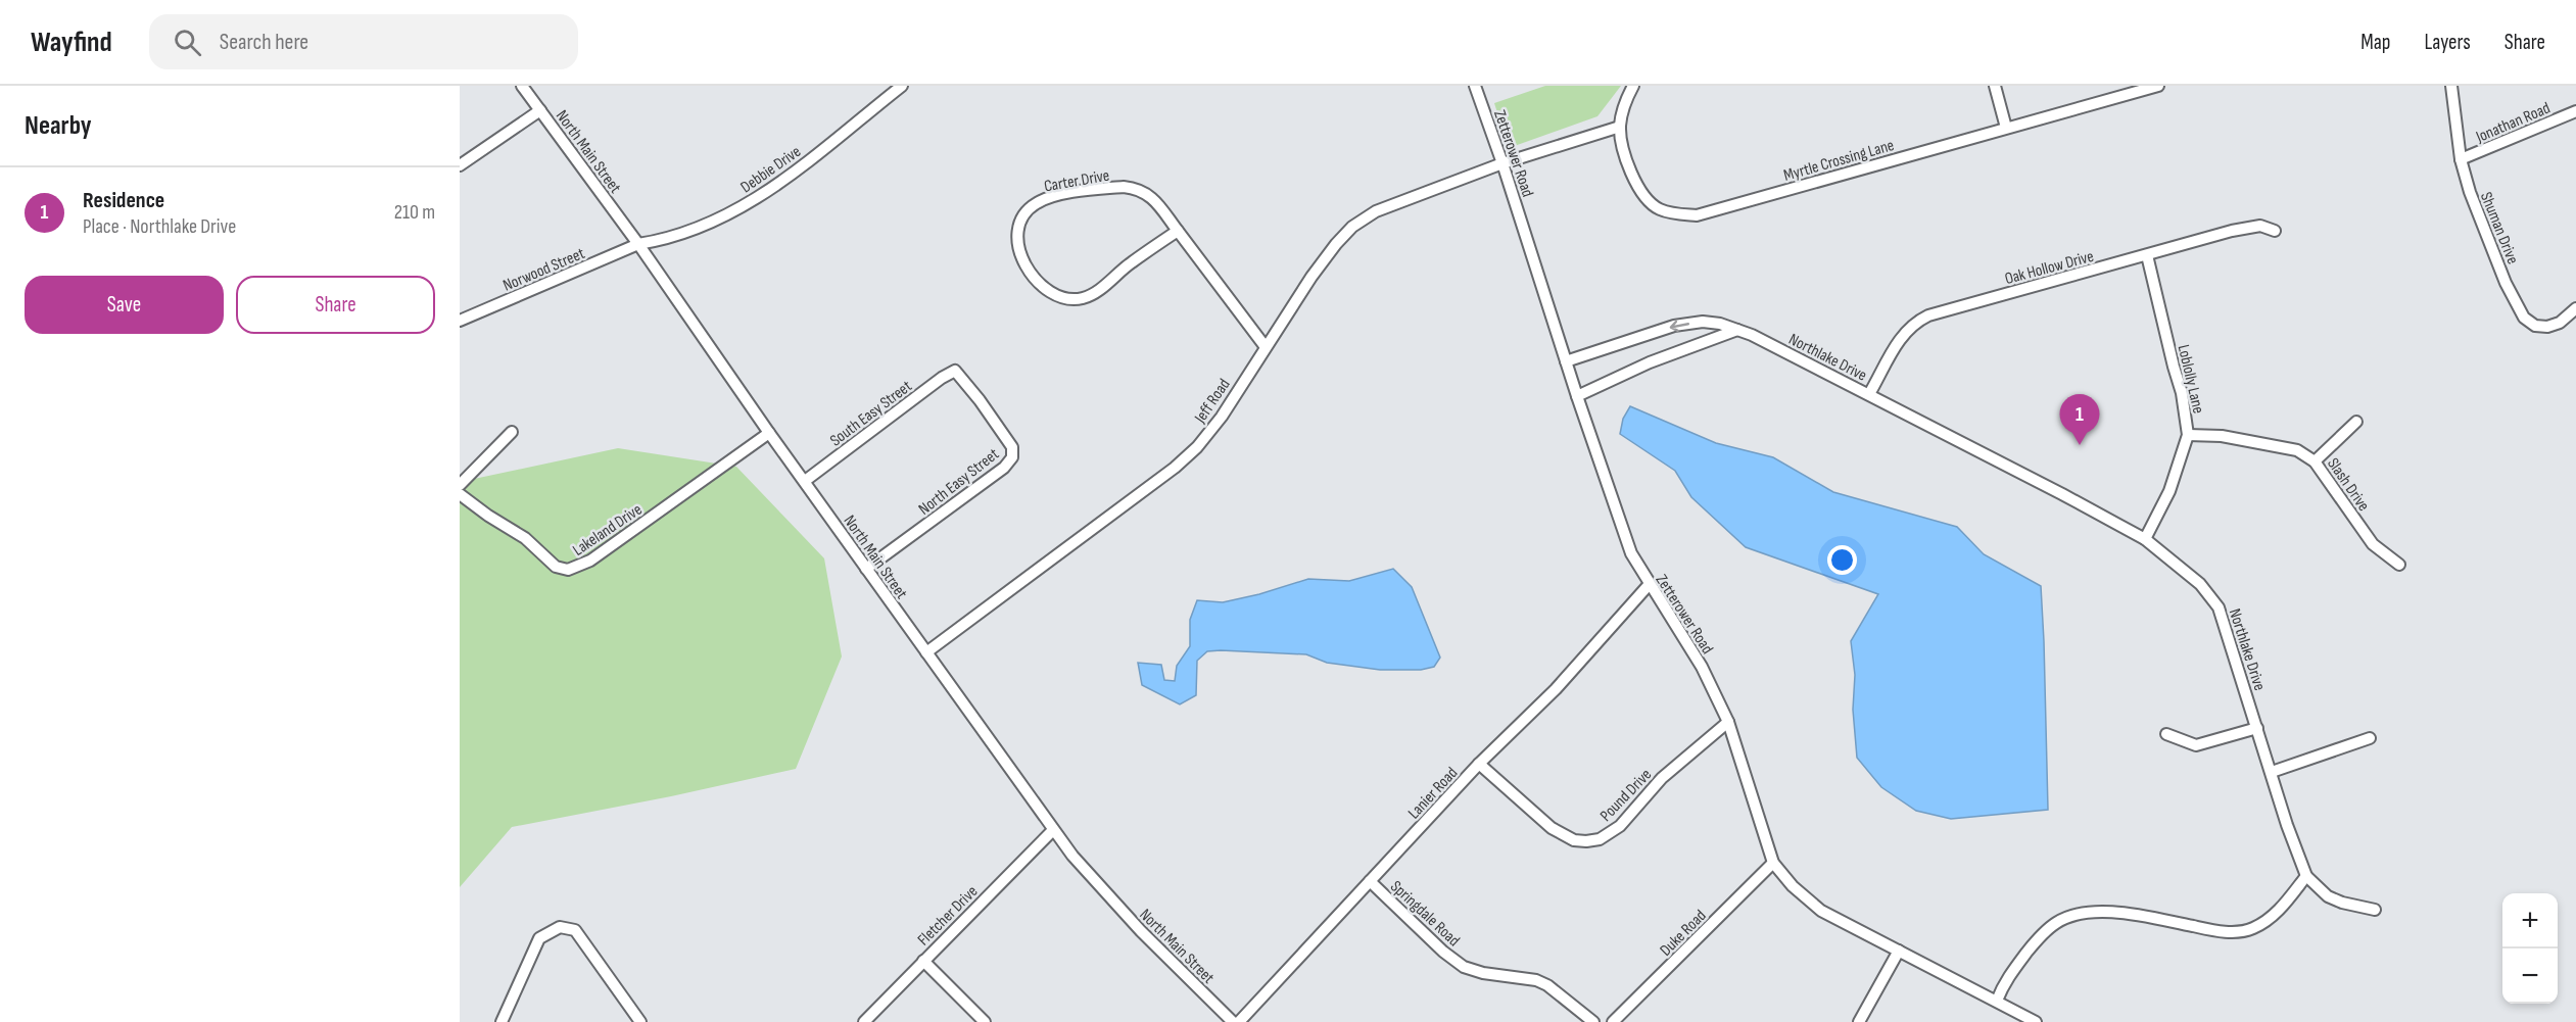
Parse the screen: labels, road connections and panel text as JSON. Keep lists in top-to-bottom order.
{
  "streets": {
    "street": [
      "Jonathan Road",
      "North Main Street",
      "Zetterower Road",
      "Myrtle Crossing Lane",
      "Debbie Drive",
      "Carter Drive",
      "Shuman Drive",
      "Oak Hollow Drive",
      "Norwood Street",
      "Northlake Drive",
      "Loblolly Lane",
      "Jeff Road",
      "South Easy Street",
      "North Easy Street",
      "Slash Drive",
      "Lakeland Drive",
      "Lanier Road",
      "Pound Drive",
      "Springdale Road",
      "Fletcher Drive",
      "Duke Road"
    ]
  },
  "crossings": [
    ["Jonathan Road", "Shuman Drive"],
    ["North Main Street", "Debbie Drive"],
    ["North Main Street", "Norwood Street"],
    ["North Main Street", "Jeff Road"],
    ["North Main Street", "South Easy Street"],
    ["North Main Street", "North Easy Street"],
    ["North Main Street", "Lakeland Drive"],
    ["North Main Street", "Fletcher Drive"],
    ["Zetterower Road", "Northlake Drive"],
    ["Zetterower Road", "Jeff Road"],
    ["Zetterower Road", "Lanier Road"],
    ["Zetterower Road", "Pound Drive"],
    ["Zetterower Road", "Duke Road"],
    ["Myrtle Crossing Lane", "Jeff Road"],
    ["Debbie Drive", "Norwood Street"],
    ["Carter Drive", "Jeff Road"],
    ["Oak Hollow Drive", "Northlake Drive"],
    ["Oak Hollow Drive", "Loblolly Lane"],
    ["Northlake Drive", "Loblolly Lane"],
    ["Loblolly Lane", "Slash Drive"],
    ["South Easy Street", "North Easy Street"],
    ["Lanier Road", "Pound Drive"],
    ["Lanier Road", "Springdale Road"]
  ],
  "page": {
    "header": "Wayfind",
    "search": "Search here",
    "nav": ["Map", "Layers", "Share"],
    "heading": "Nearby",
    "list": [
      {
        "mark": "1",
        "name": "Residence",
        "note": "Place · Northlake Drive",
        "value": "210 m"
      }
    ],
    "buttons": ["Save", "Share"],
    "pins": "1",
    "map_buttons": ["+", "−"]
  }
}
